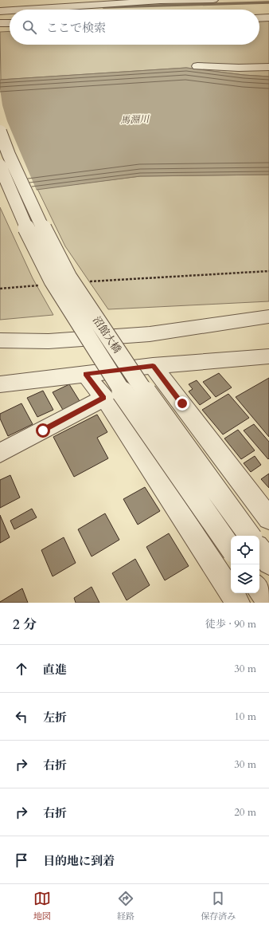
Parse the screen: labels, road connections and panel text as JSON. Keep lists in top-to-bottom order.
{
  "streets": {
    "street": ["沼館大橋"]
  },
  "water": ["馬淵川"],
  "page": {
    "search": "ここで検索",
    "heading": ["2 分", "徒歩 · 90 m"],
    "list": [
      ["直進", "30 m"],
      ["左折", "10 m"],
      ["右折", "30 m"],
      ["右折", "20 m"],
      "目的地に到着"
    ],
    "nav": ["地図", "経路", "保存済み"]
  }
}
